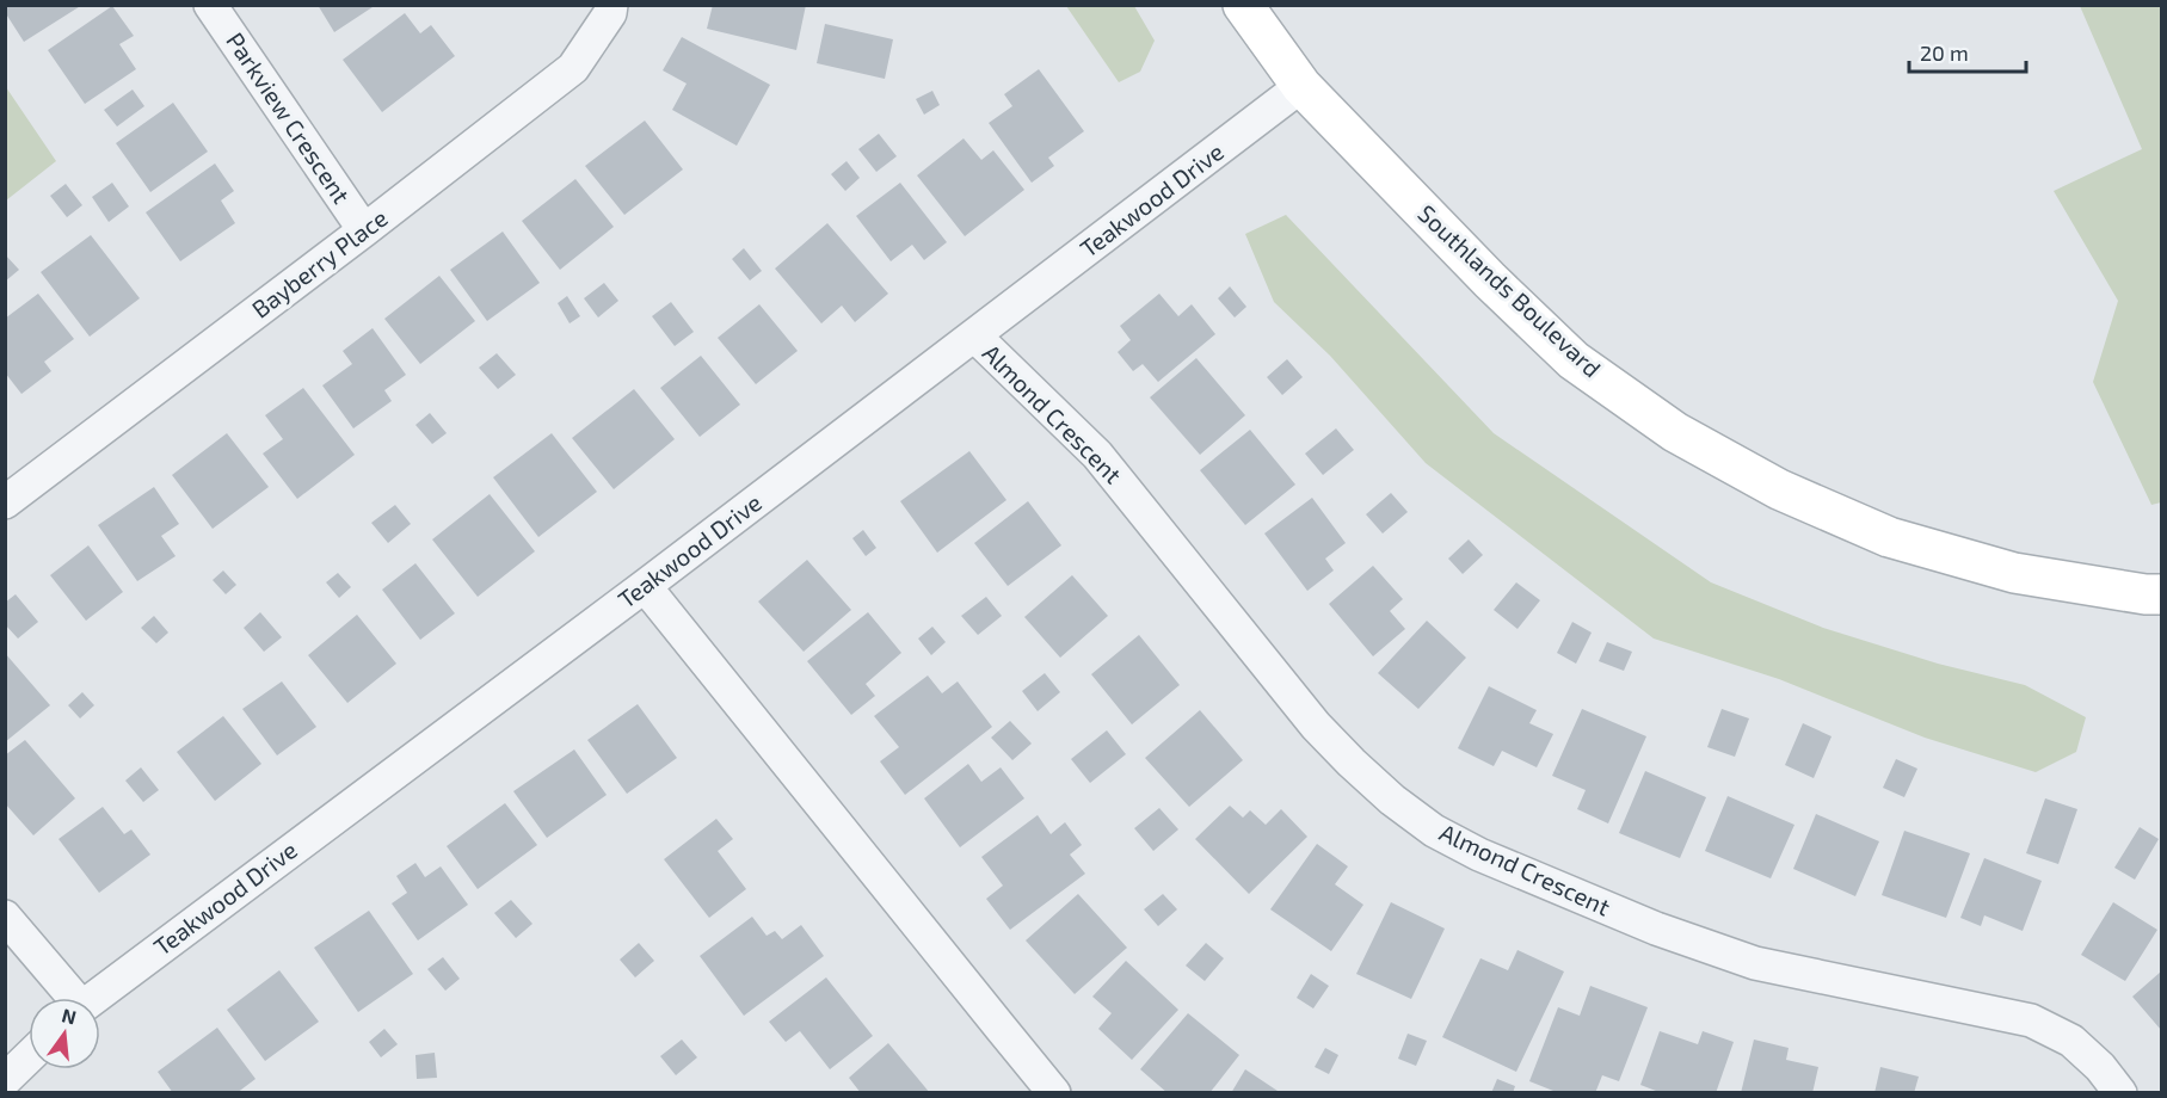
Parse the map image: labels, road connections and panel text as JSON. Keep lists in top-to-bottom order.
{
  "streets": {
    "main road": ["Southlands Boulevard"],
    "street": [
      "Parkview Crescent",
      "Teakwood Drive",
      "Bayberry Place",
      "Almond Crescent"
    ]
  },
  "crossings": [
    ["Parkview Crescent", "Bayberry Place"],
    ["Teakwood Drive", "Southlands Boulevard"],
    ["Teakwood Drive", "Almond Crescent"]
  ],
  "scale_bar": "20 m",
  "north": "top"
}
